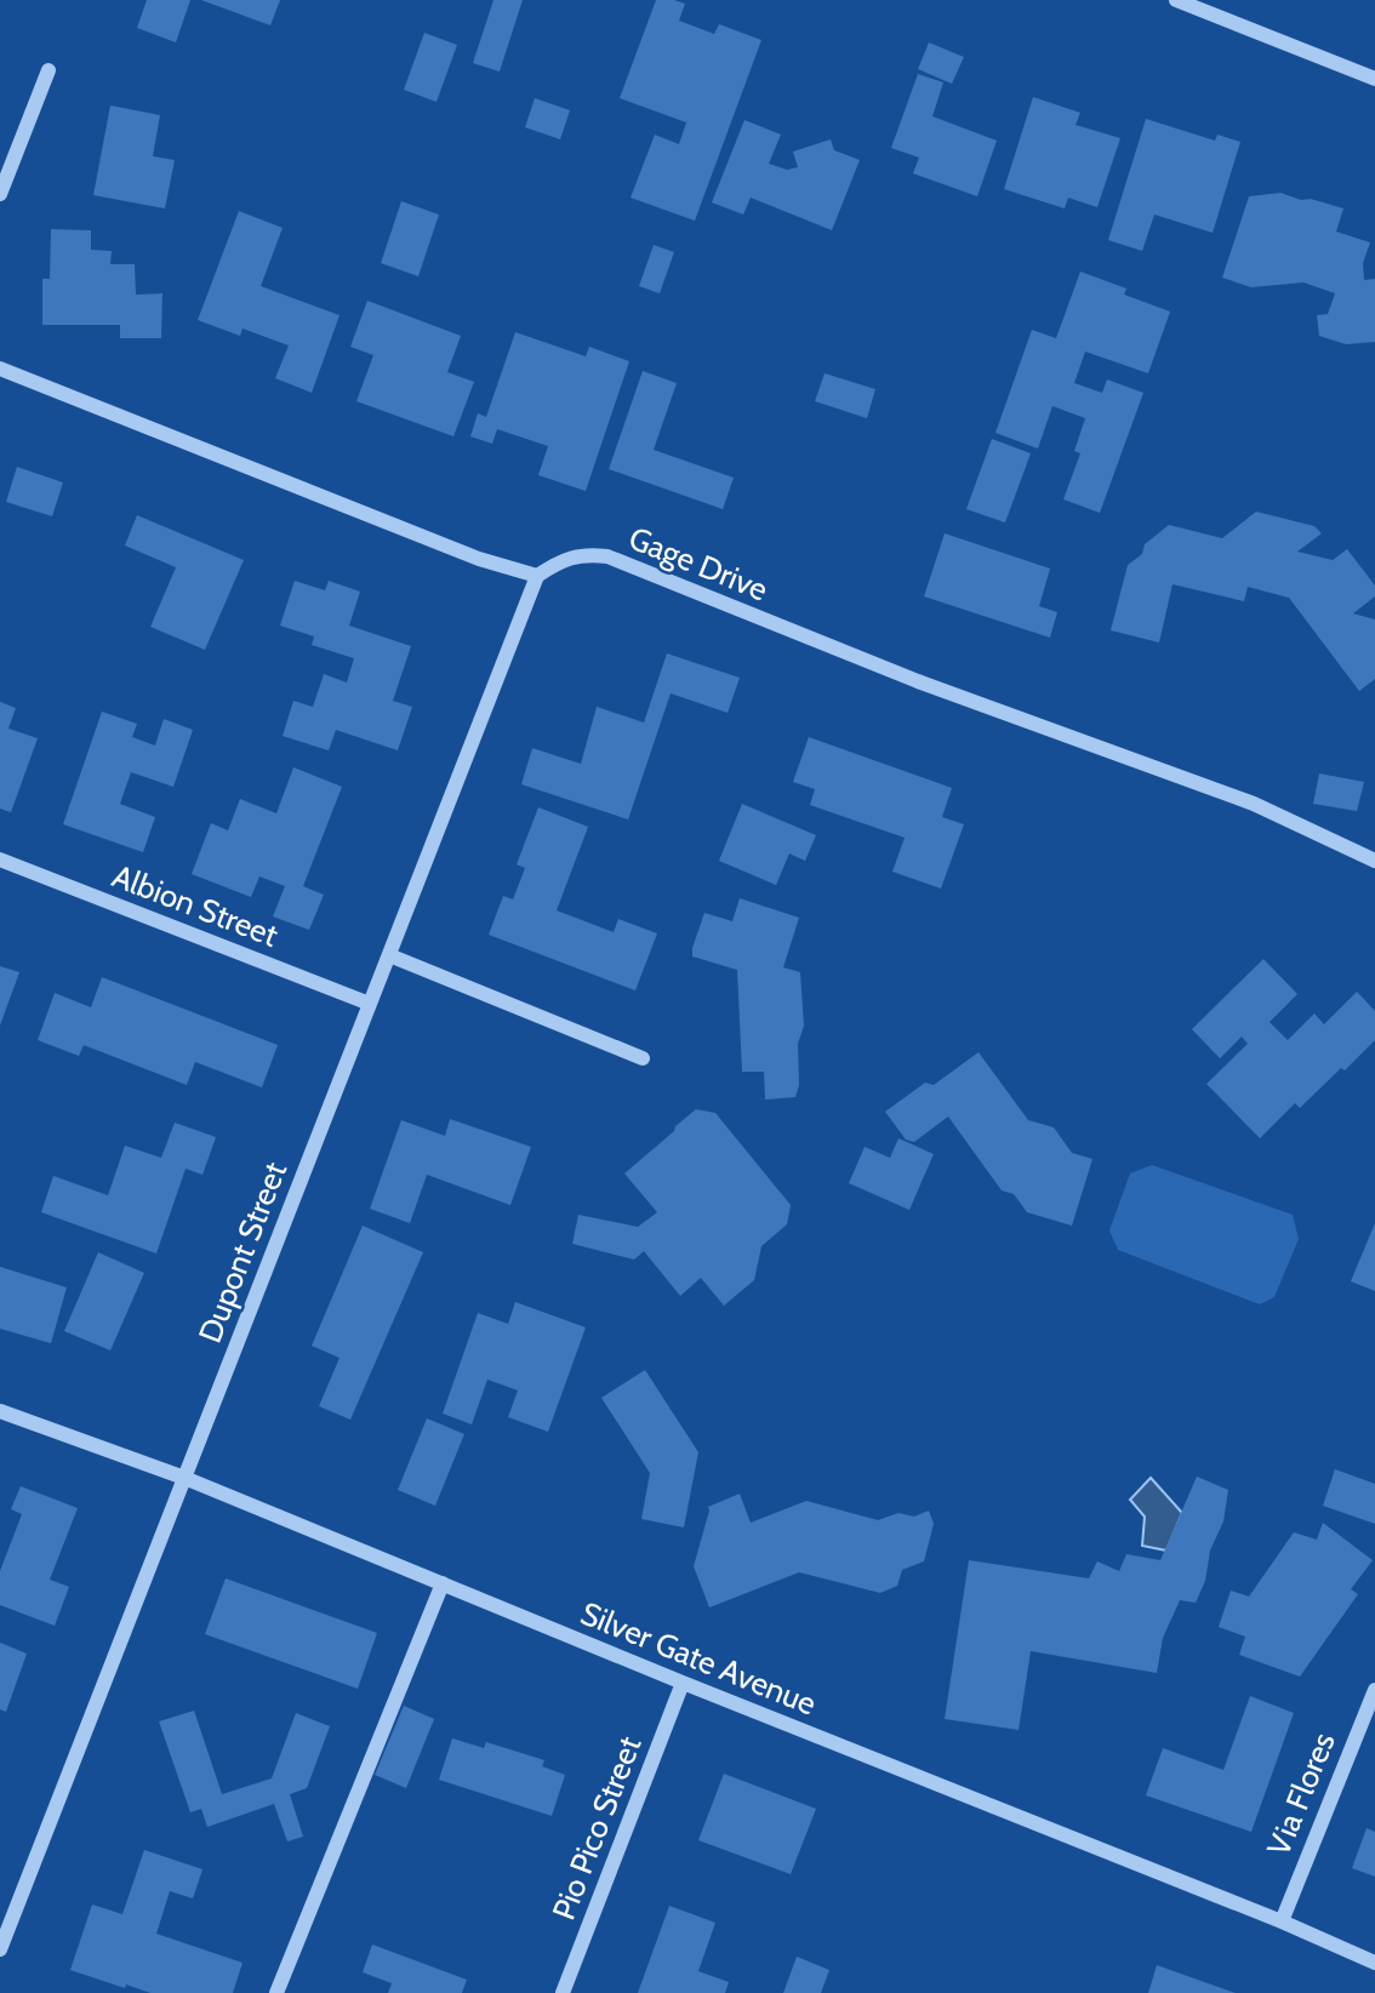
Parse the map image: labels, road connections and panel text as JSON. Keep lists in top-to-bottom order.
{
  "streets": {
    "street": [
      "Gage Drive",
      "Albion Street",
      "Dupont Street",
      "Silver Gate Avenue",
      "Via Flores",
      "Pio Pico Street"
    ]
  },
  "crossings": [
    ["Gage Drive", "Dupont Street"],
    ["Albion Street", "Dupont Street"],
    ["Dupont Street", "Silver Gate Avenue"],
    ["Silver Gate Avenue", "Via Flores"],
    ["Silver Gate Avenue", "Pio Pico Street"]
  ]
}
